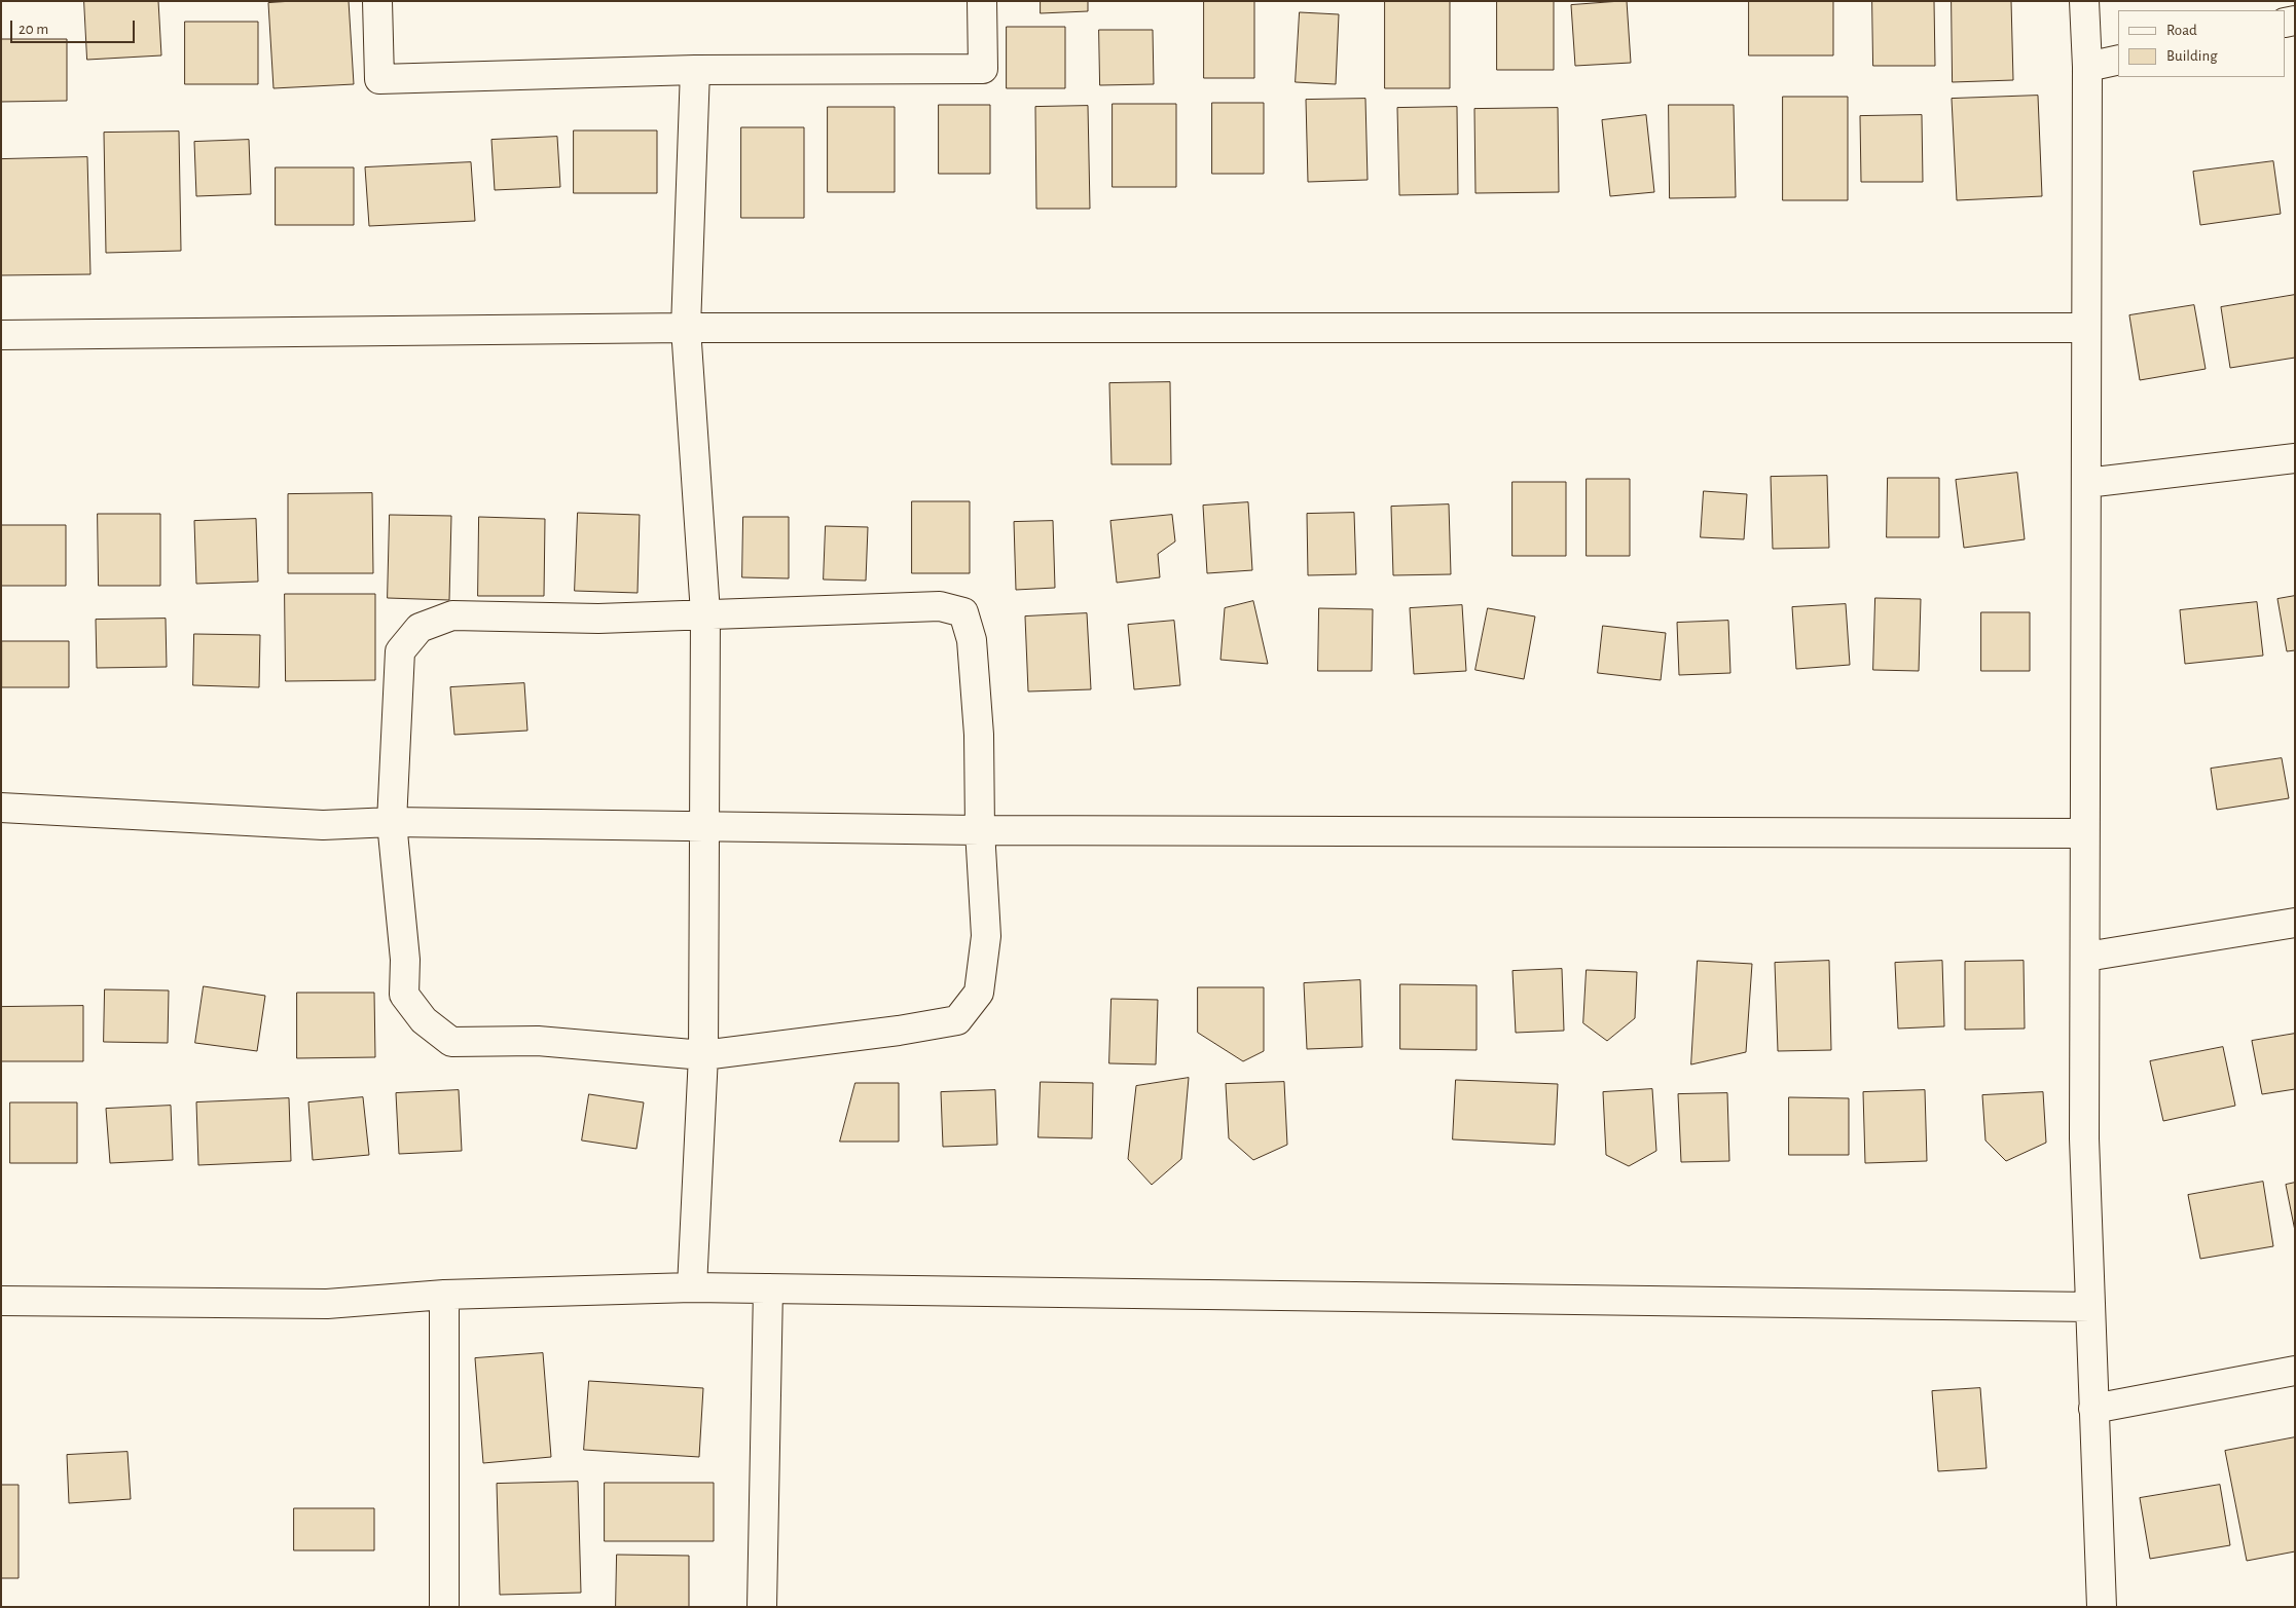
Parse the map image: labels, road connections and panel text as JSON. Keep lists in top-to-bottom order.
{
  "legend": ["Road", "Building"],
  "scale_bar": "20 m"
}
